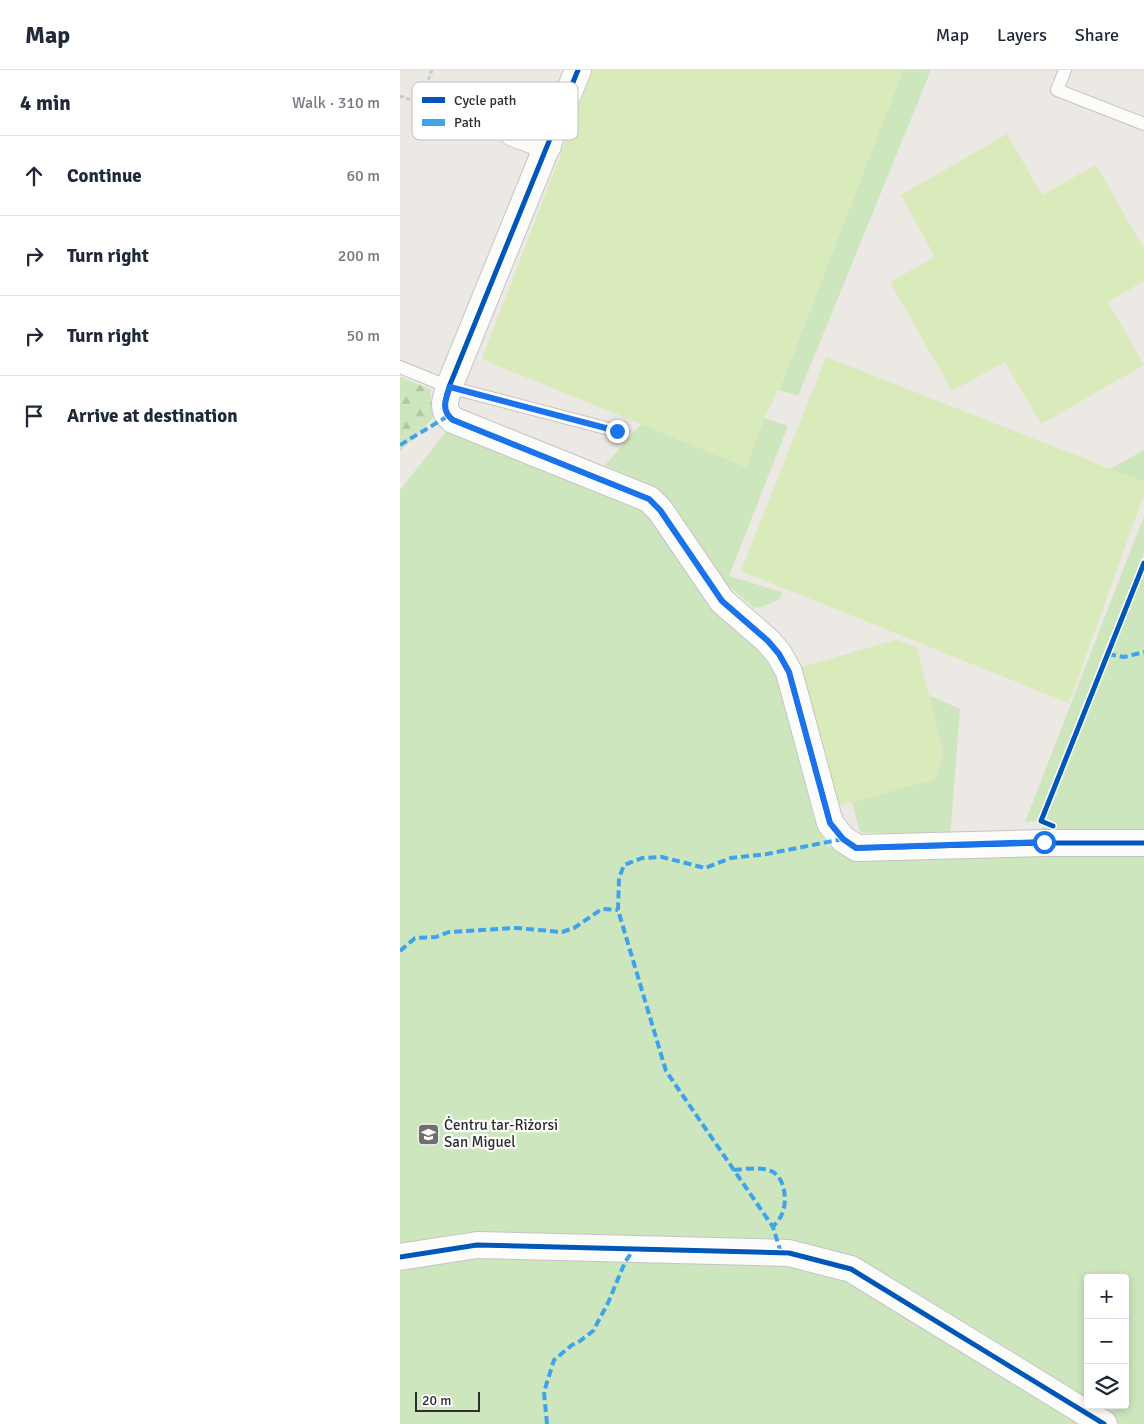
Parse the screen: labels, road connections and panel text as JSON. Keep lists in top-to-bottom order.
{
  "places": {
    "school or university": ["Ċentru tar-Riżorsi San Miguel"]
  },
  "legend": ["Cycle path", "Path"],
  "scale_bar": "20 m",
  "page": {
    "header": "Map",
    "nav": ["Map", "Layers", "Share"],
    "heading": ["4 min", "Walk · 310 m"],
    "list": [
      ["Continue", "60 m"],
      ["Turn right", "200 m"],
      ["Turn right", "50 m"],
      "Arrive at destination"
    ],
    "map_buttons": ["+", "−"],
    "scale": "20 m"
  }
}
